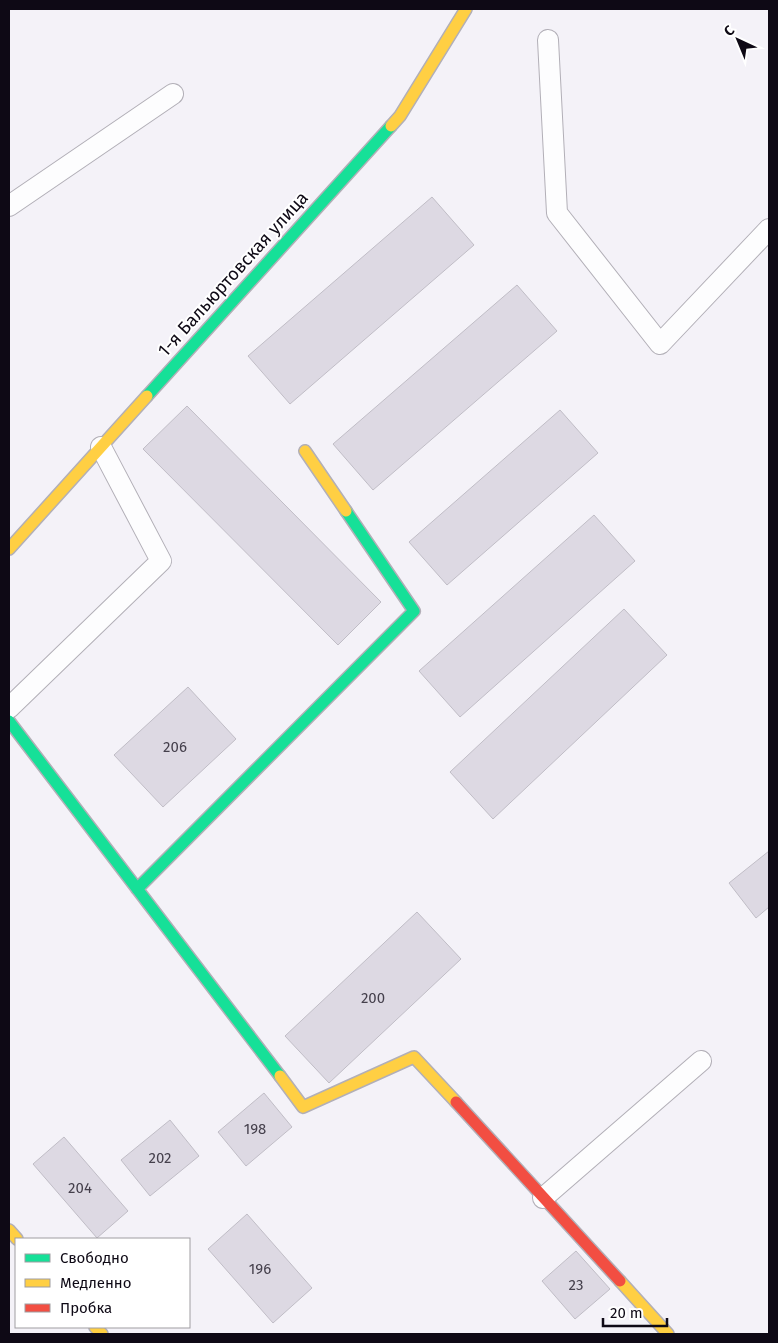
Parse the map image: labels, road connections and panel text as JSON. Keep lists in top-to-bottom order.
{
  "streets": {
    "street": ["1-я Бальюртовская улица"]
  },
  "house_numbers": [
    "206",
    "200",
    "198",
    "202",
    "204",
    "196",
    "23"
  ],
  "legend": ["Свободно", "Медленно", "Пробка"],
  "scale_bar": "20 m",
  "north": "top left"
}
